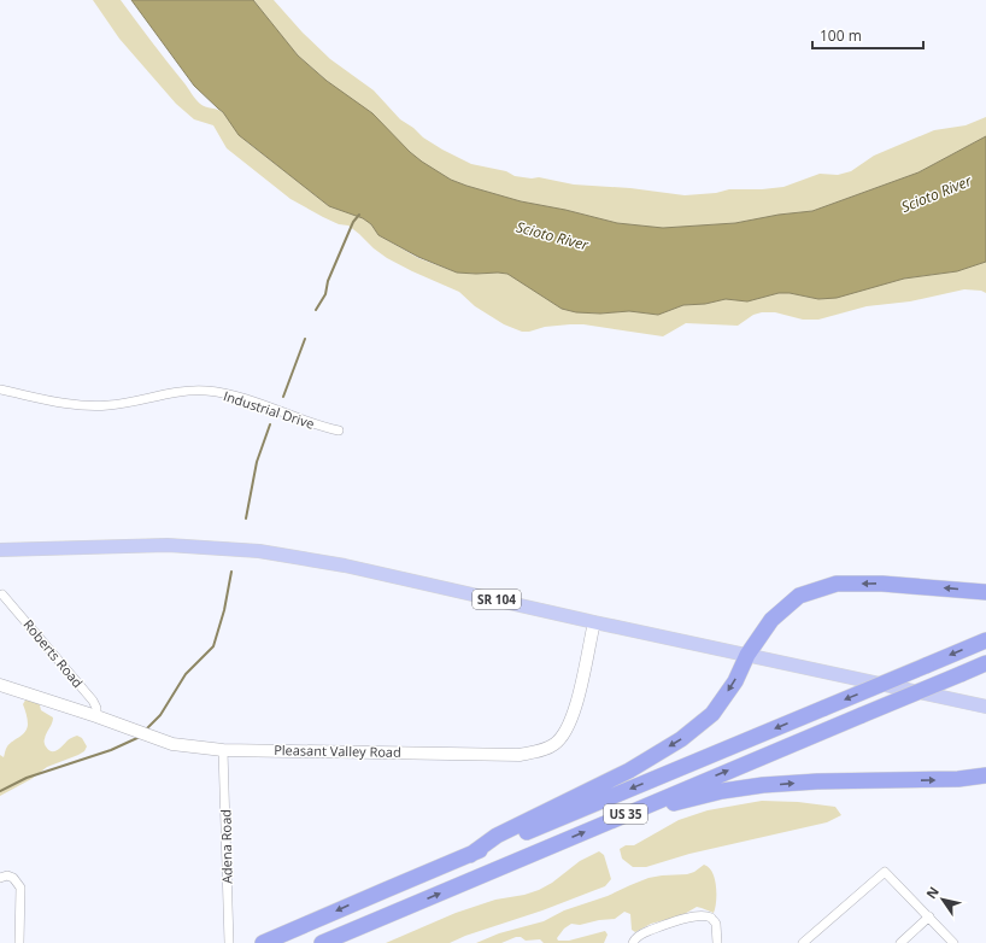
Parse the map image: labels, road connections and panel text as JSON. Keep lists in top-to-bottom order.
{
  "streets": {
    "highway": ["US 35"],
    "main road": ["SR 104"],
    "street": [
      "Industrial Drive",
      "Roberts Road",
      "Pleasant Valley Road",
      "Adena Road"
    ]
  },
  "crossings": [
    ["SR 104", "Pleasant Valley Road"],
    ["Roberts Road", "Pleasant Valley Road"],
    ["Pleasant Valley Road", "Adena Road"]
  ],
  "water": ["Scioto River"],
  "scale_bar": "100 m",
  "north": "top left"
}
